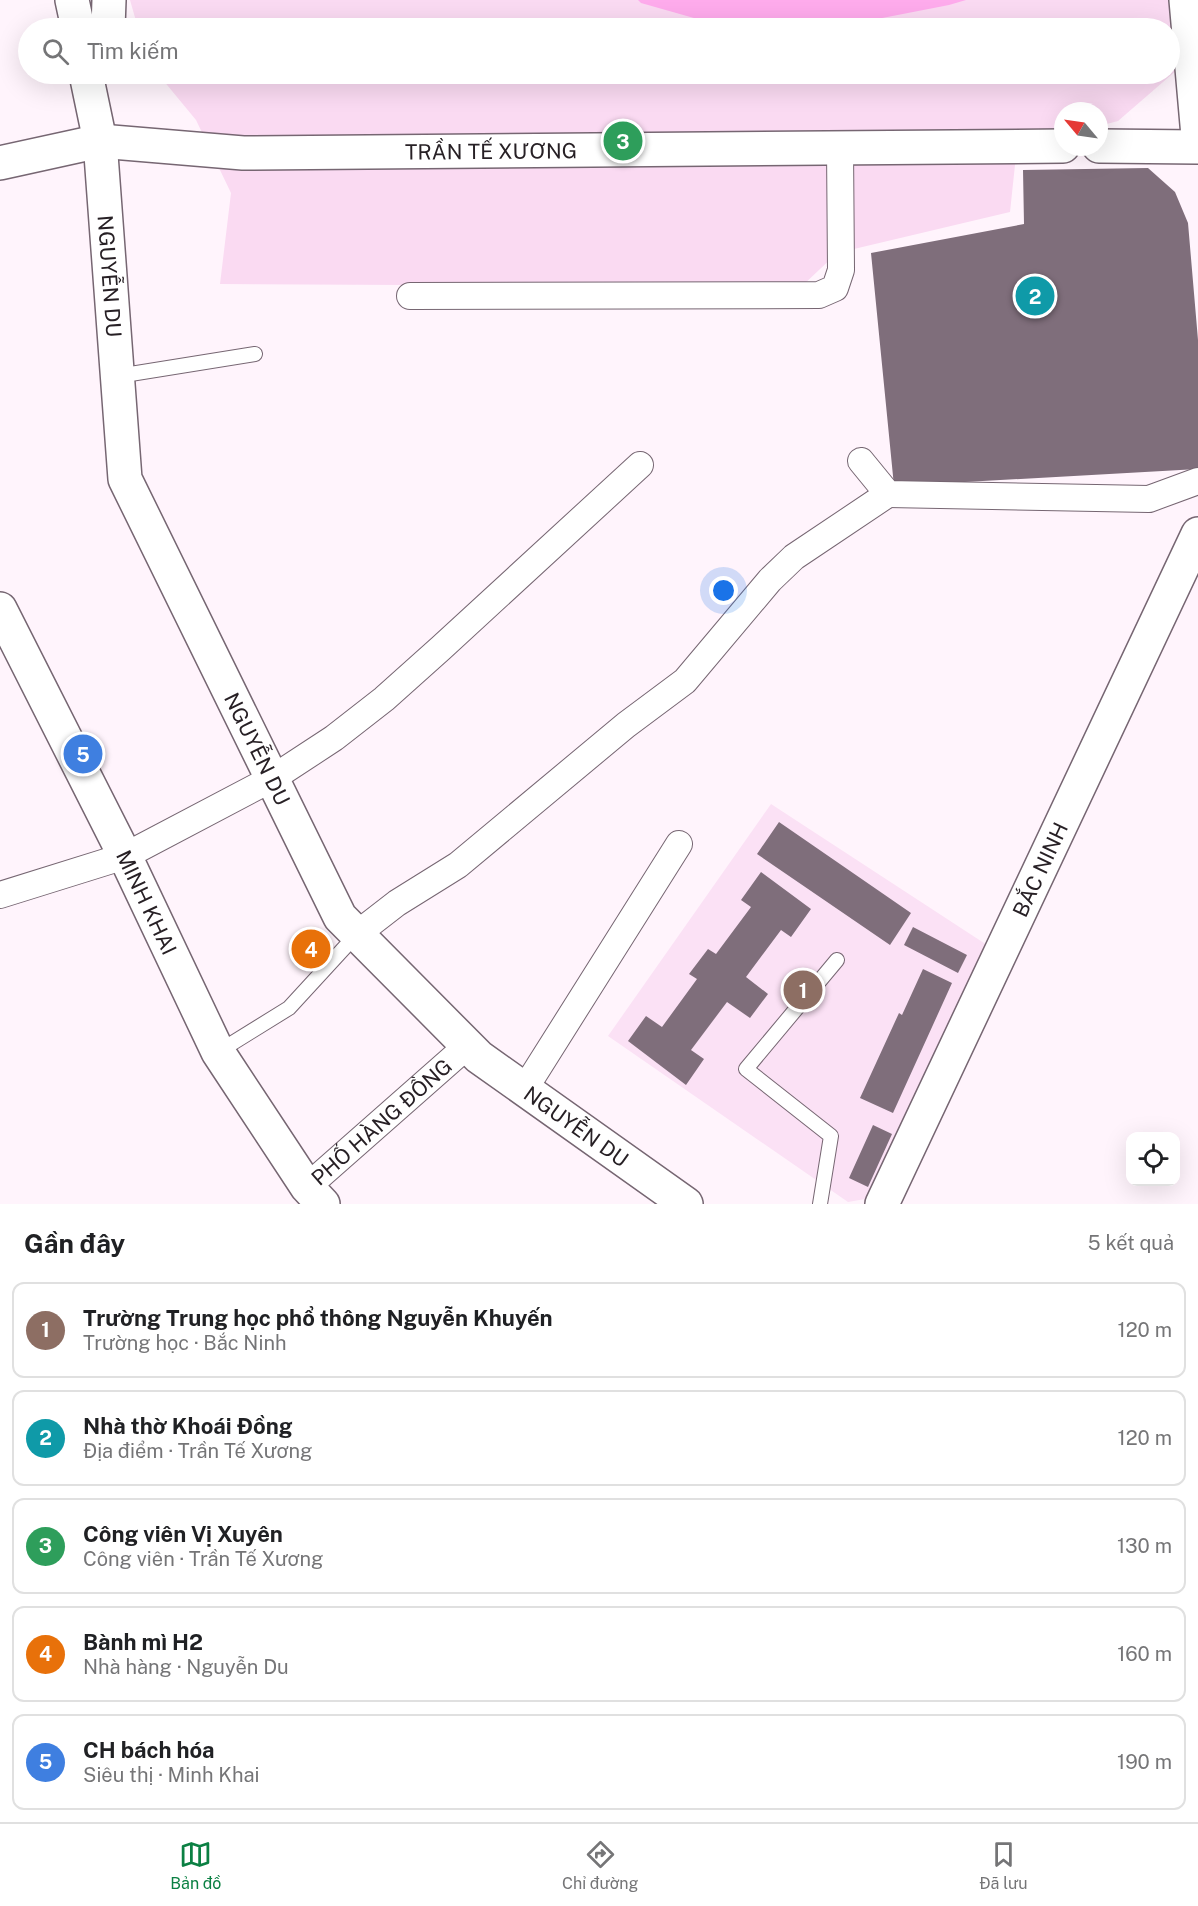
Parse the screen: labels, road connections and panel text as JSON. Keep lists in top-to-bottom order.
{
  "streets": {
    "street": [
      "TRẦN TẾ XƯƠNG",
      "NGUYỄN DU",
      "BẮC NINH",
      "MINH KHAI",
      "PHỐ HÀNG ĐỒNG"
    ]
  },
  "crossings": [
    ["TRẦN TẾ XƯƠNG", "NGUYỄN DU"],
    ["NGUYỄN DU", "PHỐ HÀNG ĐỒNG"],
    ["MINH KHAI", "PHỐ HÀNG ĐỒNG"]
  ],
  "north": "top left",
  "page": {
    "search": "Tìm kiếm",
    "pins": [
      "3",
      "2",
      "5",
      "4",
      "1"
    ],
    "heading": ["Gần đây", "5 kết quả"],
    "list": [
      {
        "mark": "1",
        "name": "Trường Trung học phổ thông Nguyễn Khuyến",
        "note": "Trường học · Bắc Ninh",
        "value": "120 m"
      },
      {
        "mark": "2",
        "name": "Nhà thờ Khoái Đồng",
        "note": "Địa điểm · Trần Tế Xương",
        "value": "120 m"
      },
      {
        "mark": "3",
        "name": "Công viên Vị Xuyên",
        "note": "Công viên · Trần Tế Xương",
        "value": "130 m"
      },
      {
        "mark": "4",
        "name": "Bành mì H2",
        "note": "Nhà hàng · Nguyễn Du",
        "value": "160 m"
      },
      {
        "mark": "5",
        "name": "CH bách hóa",
        "note": "Siêu thị · Minh Khai",
        "value": "190 m"
      }
    ],
    "nav": ["Bản đồ", "Chỉ đường", "Đã lưu"]
  }
}
